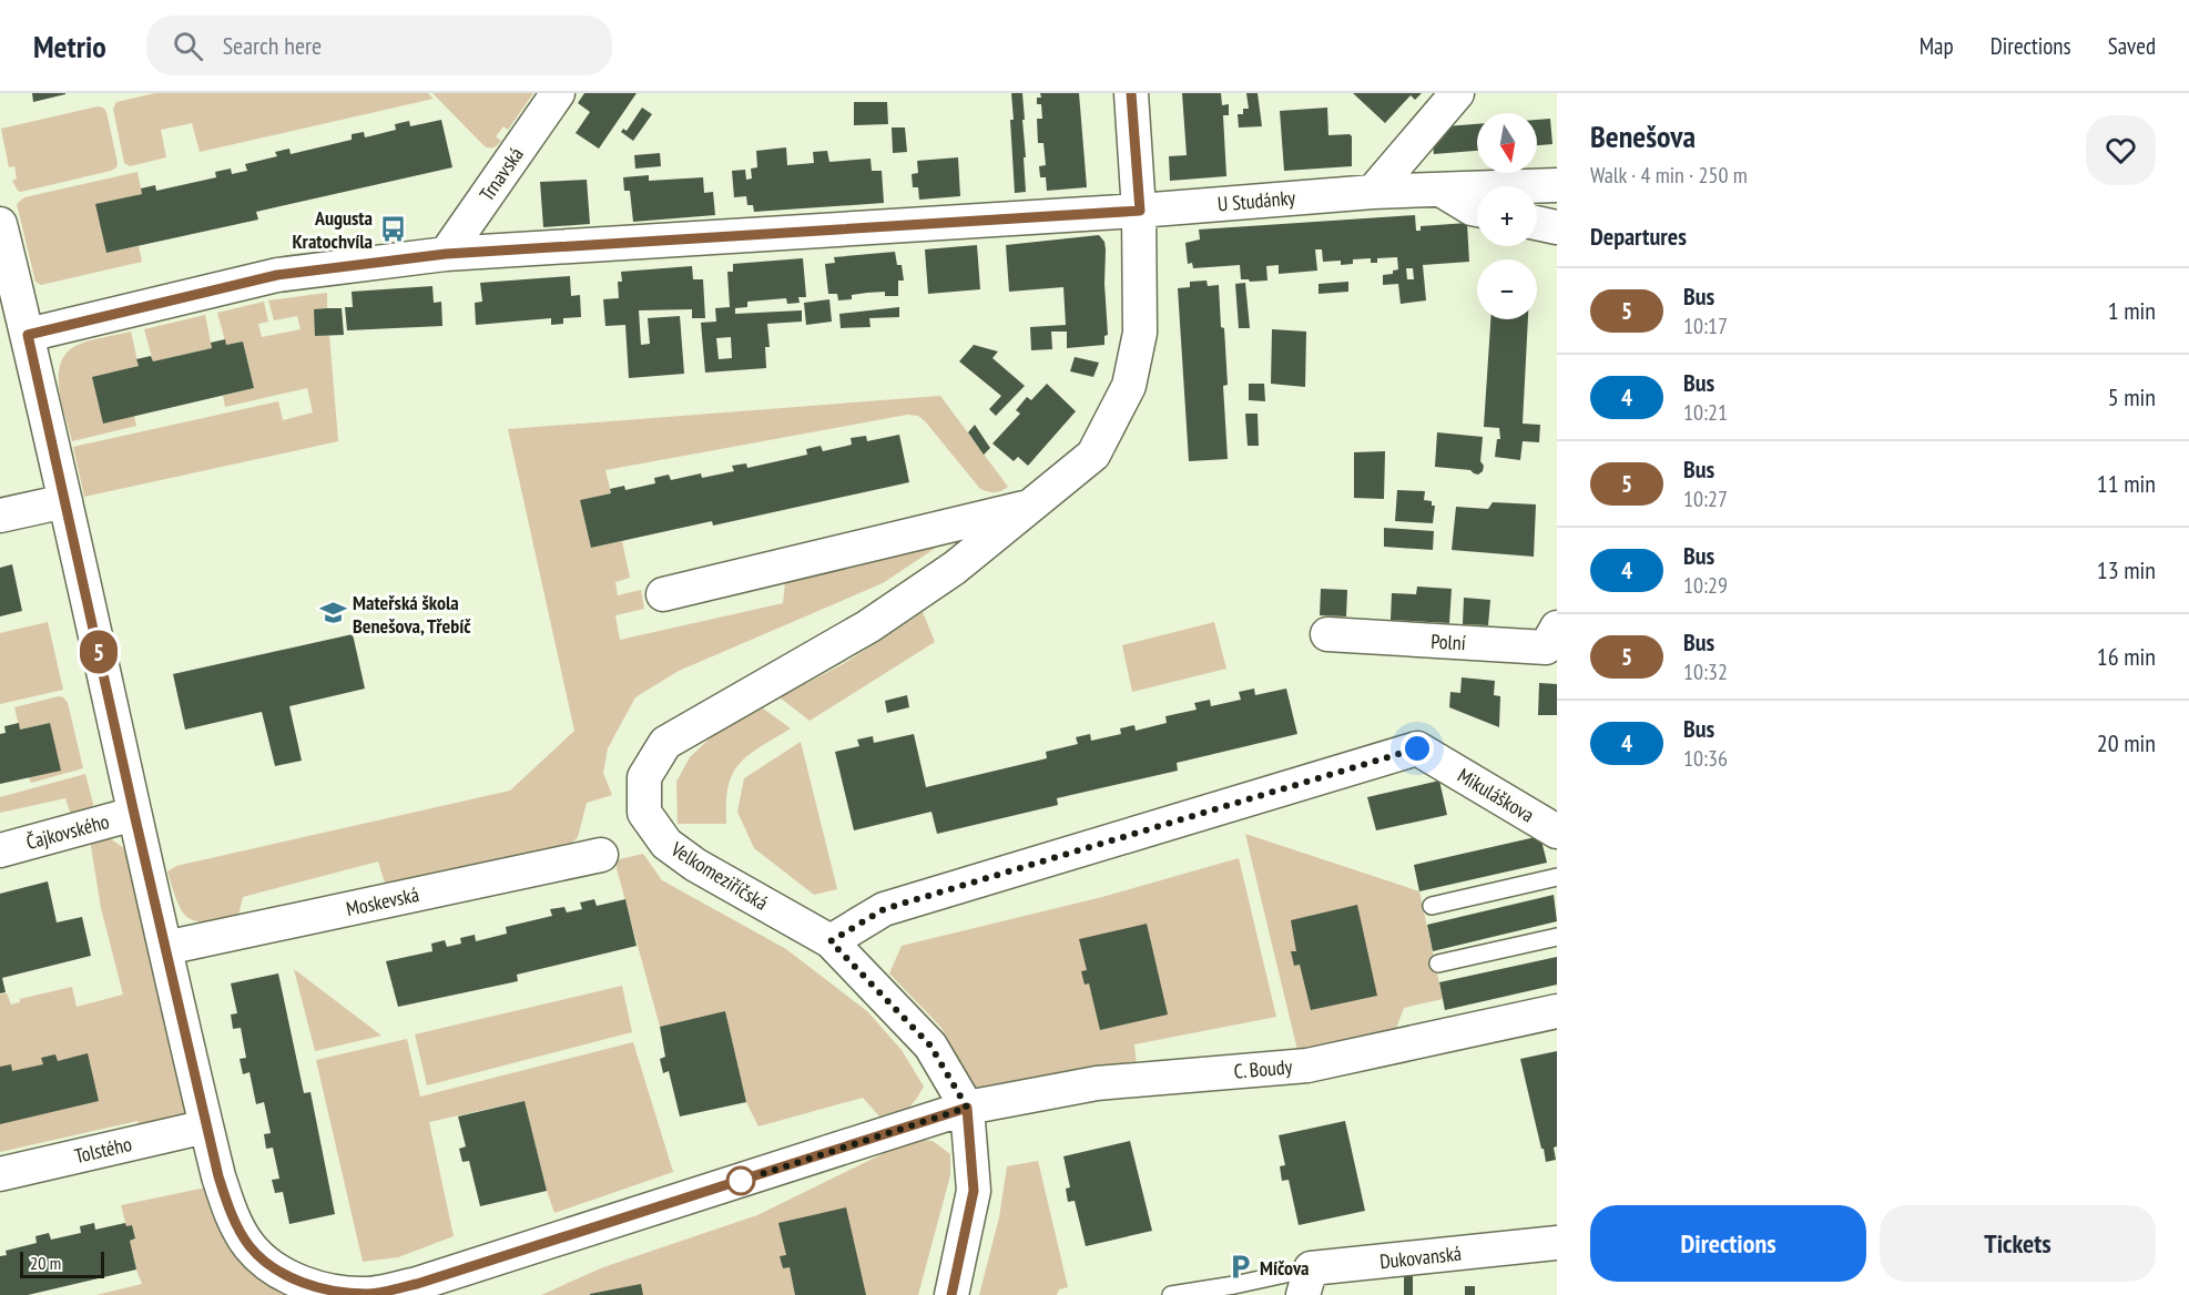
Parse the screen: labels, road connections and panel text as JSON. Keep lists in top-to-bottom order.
{
  "streets": {
    "street": [
      "Trnavská",
      "U Studánky",
      "Polní",
      "Mikuláškova",
      "Čajkovského",
      "Velkomeziříčská",
      "Moskevská",
      "C. Boudy",
      "Tolstého",
      "Dukovanská"
    ]
  },
  "crossings": [
    ["Trnavská", "U Studánky"],
    ["U Studánky", "Velkomeziříčská"],
    ["U Studánky", "C. Boudy"],
    ["Mikuláškova", "Velkomeziříčská"],
    ["Čajkovského", "C. Boudy"],
    ["Velkomeziříčská", "C. Boudy"],
    ["Moskevská", "C. Boudy"],
    ["C. Boudy", "Tolstého"]
  ],
  "places": {
    "bus stop": ["Augusta Kratochvíla"],
    "school or university": ["Mateřská škola Benešova, Třebíč"],
    "parking": ["Míčova"]
  },
  "lines": ["bus line 5"],
  "scale_bar": "20 m",
  "north": "bottom",
  "page": {
    "header": "Metrio",
    "search": "Search here",
    "nav": ["Map", "Directions", "Saved"],
    "on_map": "5",
    "heading": [
      ["Benešova", "Walk · 4 min · 250 m"],
      "Departures"
    ],
    "map_buttons": ["+", "−"],
    "list": [
      {
        "mark": "5",
        "name": "Bus",
        "note": "10:17",
        "value": "1 min"
      },
      {
        "mark": "4",
        "name": "Bus",
        "note": "10:21",
        "value": "5 min"
      },
      {
        "mark": "5",
        "name": "Bus",
        "note": "10:27",
        "value": "11 min"
      },
      {
        "mark": "4",
        "name": "Bus",
        "note": "10:29",
        "value": "13 min"
      },
      {
        "mark": "5",
        "name": "Bus",
        "note": "10:32",
        "value": "16 min"
      },
      {
        "mark": "4",
        "name": "Bus",
        "note": "10:36",
        "value": "20 min"
      }
    ],
    "buttons": ["Directions", "Tickets"],
    "scale": "20 m"
  }
}
